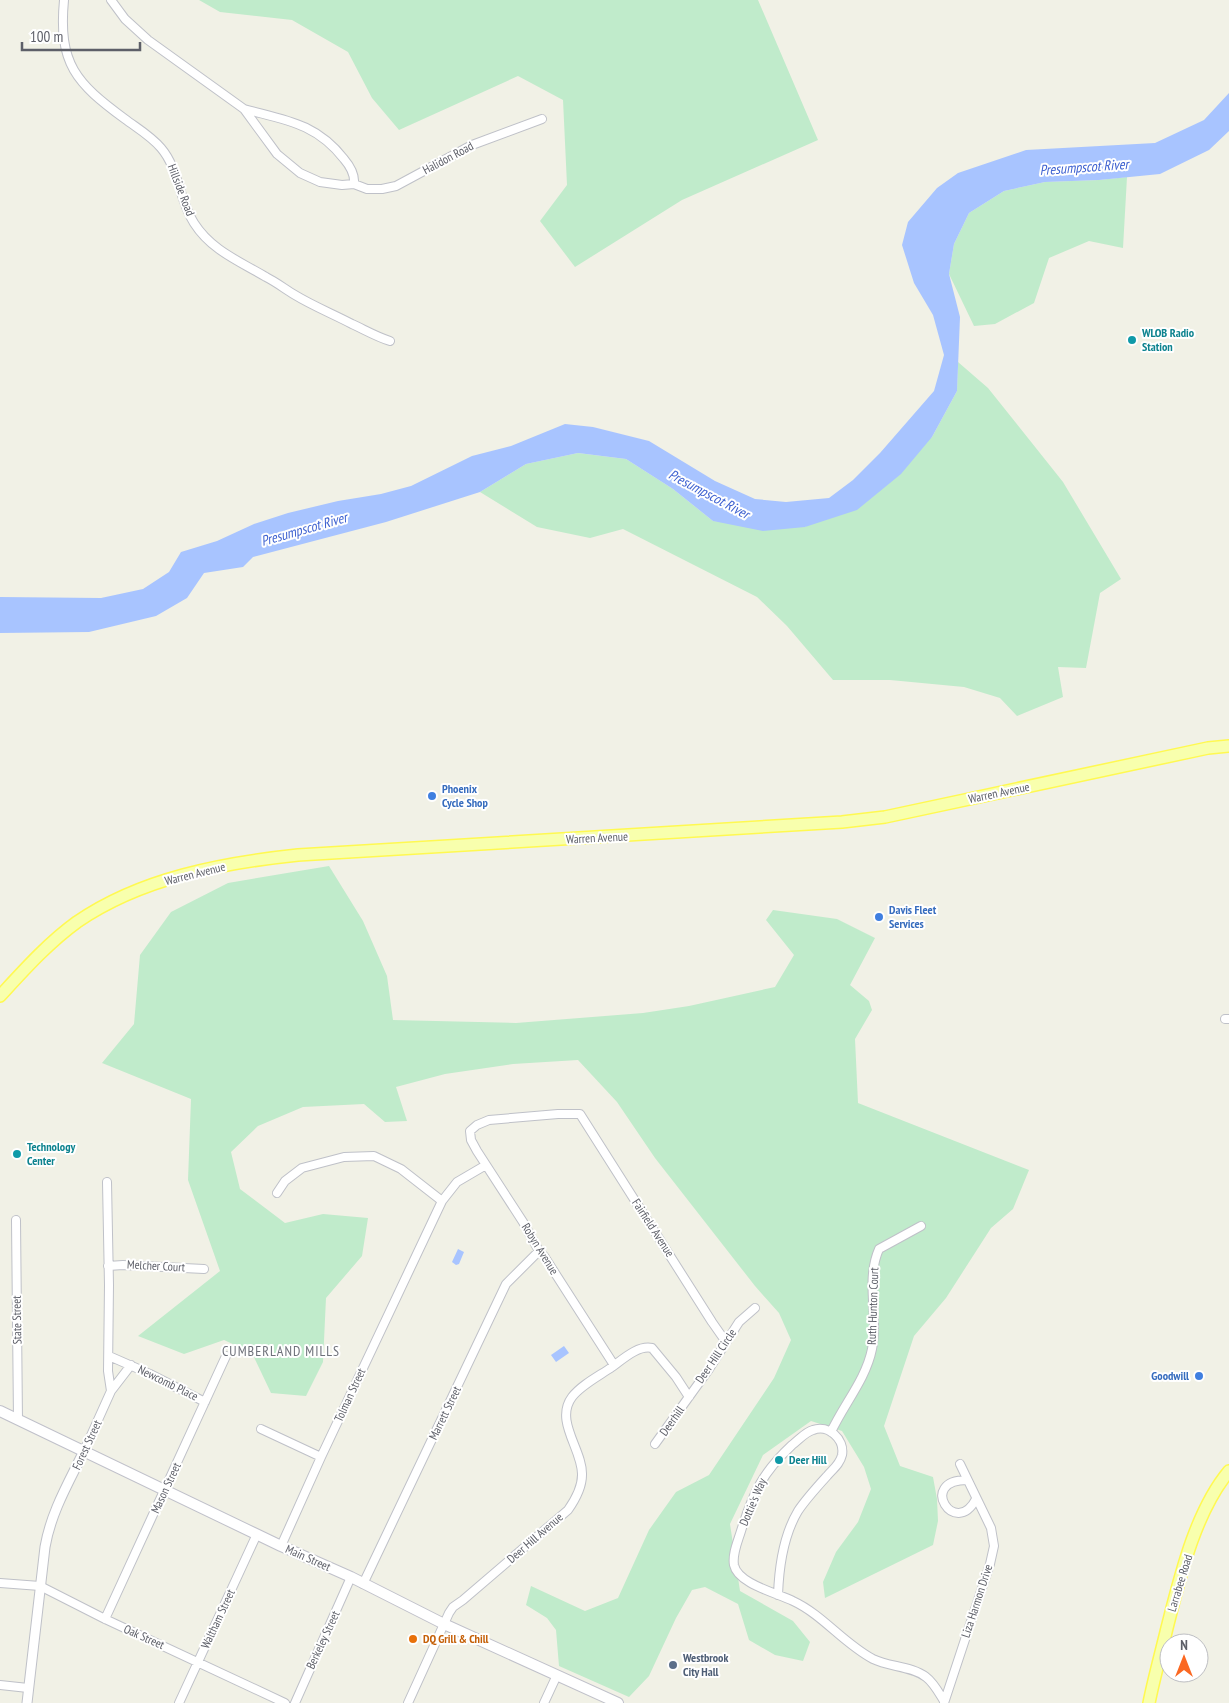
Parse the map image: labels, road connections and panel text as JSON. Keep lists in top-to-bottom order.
{
  "streets": {
    "main road": ["Warren Avenue", "Main Street", "Larrabee Road"],
    "street": [
      "Halidon Road",
      "Hillside Road",
      "Fairfield Avenue",
      "Robyn Avenue",
      "Melcher Court",
      "Ruth Hunton Court",
      "State Street",
      "Deer Hill Circle",
      "Newcomb Place",
      "Tolman Street",
      "Marrett Street",
      "Deerhill",
      "Forest Street",
      "Mason Street",
      "Dottie's Way",
      "Deer Hill Avenue",
      "Liza Harmon Drive",
      "Waltham Street",
      "Oak Street",
      "Berkeley Street"
    ]
  },
  "crossings": [
    ["Fairfield Avenue", "Robyn Avenue"],
    ["Fairfield Avenue", "Deer Hill Circle"],
    ["Robyn Avenue", "Deer Hill Circle"],
    ["Robyn Avenue", "Tolman Street"],
    ["Robyn Avenue", "Marrett Street"],
    ["Robyn Avenue", "Deer Hill Avenue"],
    ["Ruth Hunton Court", "Dottie's Way"],
    ["State Street", "Main Street"],
    ["Deer Hill Circle", "Deerhill"],
    ["Deer Hill Circle", "Deer Hill Avenue"],
    ["Newcomb Place", "Forest Street"],
    ["Newcomb Place", "Mason Street"],
    ["Tolman Street", "Main Street"],
    ["Marrett Street", "Main Street"],
    ["Forest Street", "Main Street"],
    ["Forest Street", "Oak Street"],
    ["Mason Street", "Main Street"],
    ["Mason Street", "Oak Street"],
    ["Dottie's Way", "Liza Harmon Drive"],
    ["Deer Hill Avenue", "Main Street"],
    ["Main Street", "Waltham Street"],
    ["Main Street", "Berkeley Street"],
    ["Waltham Street", "Oak Street"]
  ],
  "districts": ["CUMBERLAND MILLS"],
  "water": ["Presumpscot River"],
  "places": [
    "WLOB Radio Station",
    "Phoenix Cycle Shop",
    "Davis Fleet Services",
    "Technology Center",
    "Goodwill",
    "Deer Hill",
    "DQ Grill & Chill",
    "Westbrook City Hall"
  ],
  "scale_bar": "100 m",
  "north": "top"
}
